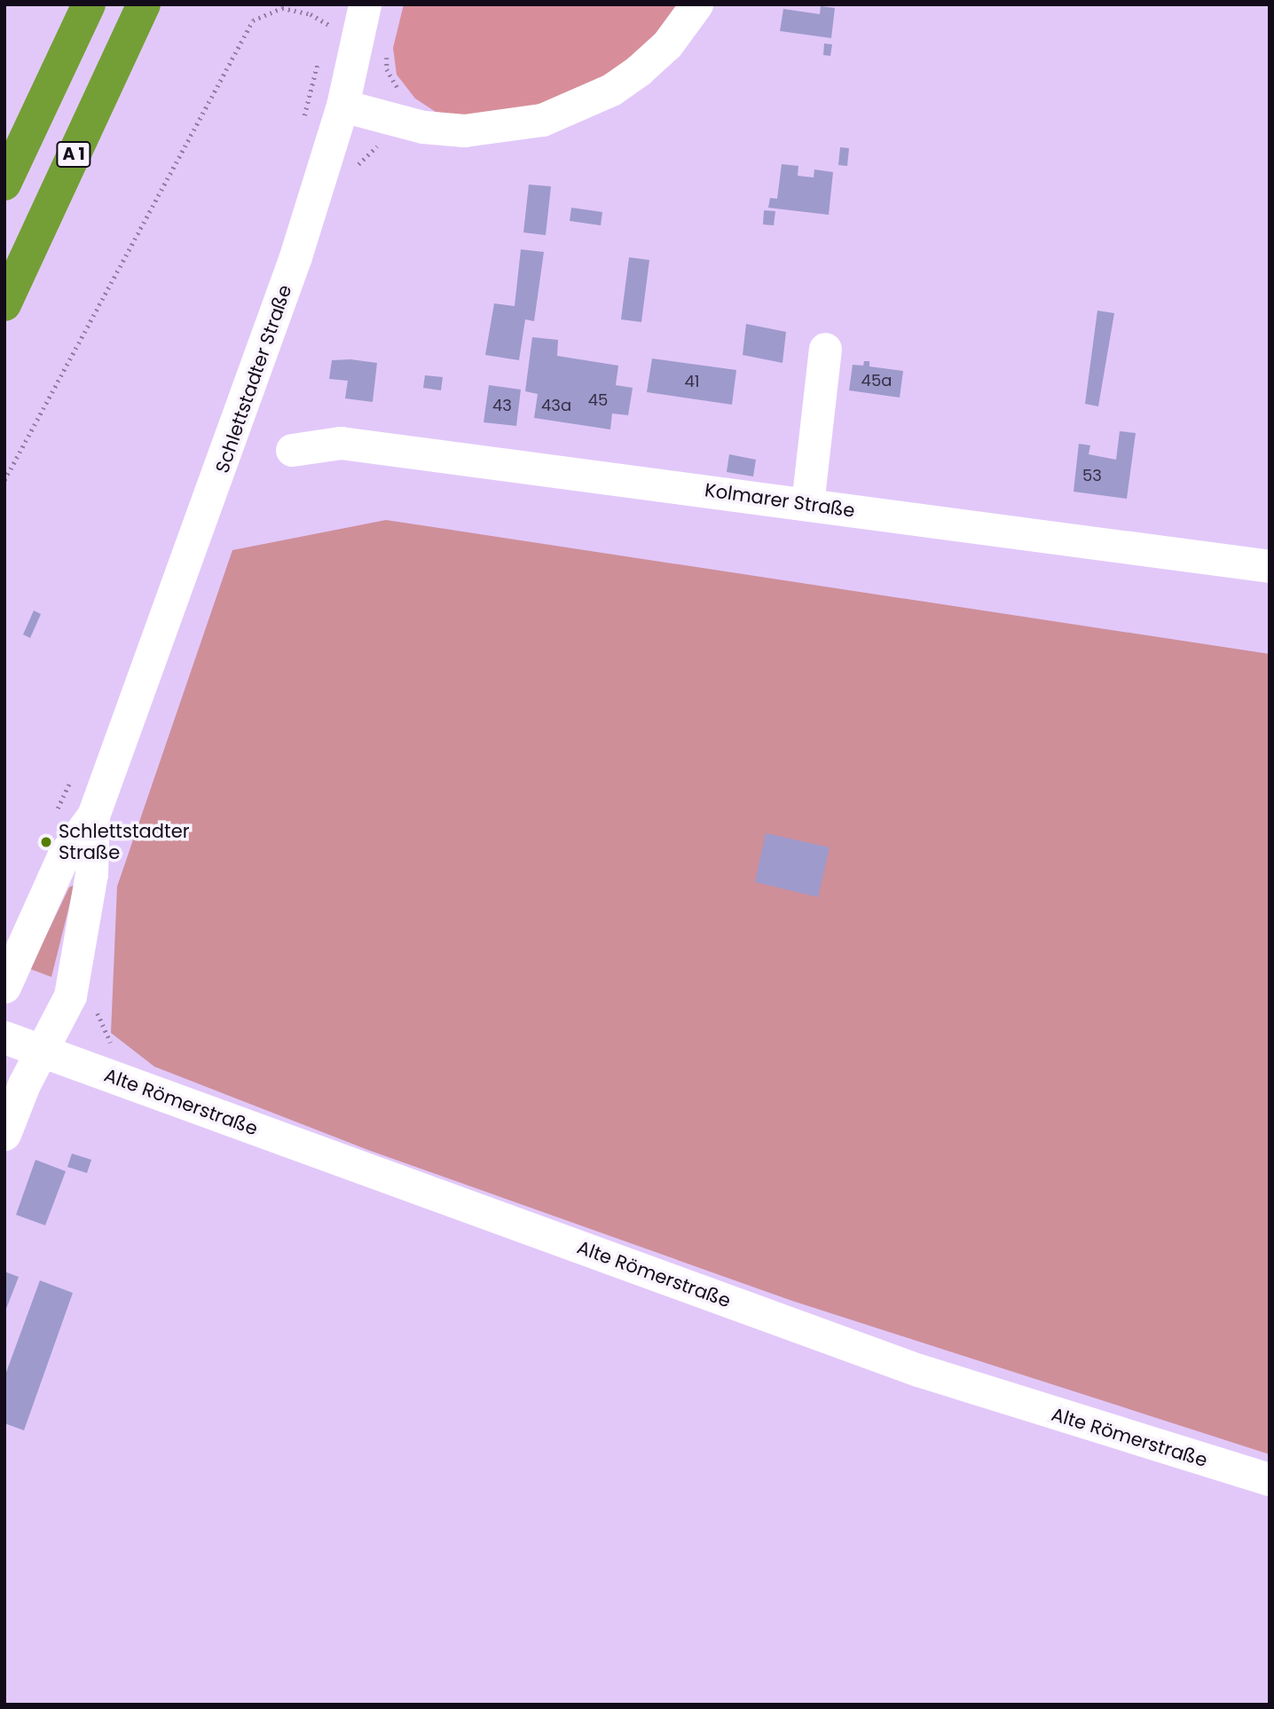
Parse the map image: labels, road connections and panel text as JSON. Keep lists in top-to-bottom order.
{
  "streets": {
    "highway": ["A 1"],
    "street": ["Schlettstadter Straße", "Kolmarer Straße", "Alte Römerstraße"]
  },
  "crossings": [
    ["Schlettstadter Straße", "Alte Römerstraße"]
  ],
  "places": ["Schlettstadter Straße"],
  "house_numbers": [
    "45a",
    "41",
    "45",
    "43",
    "43a",
    "53"
  ]
}
